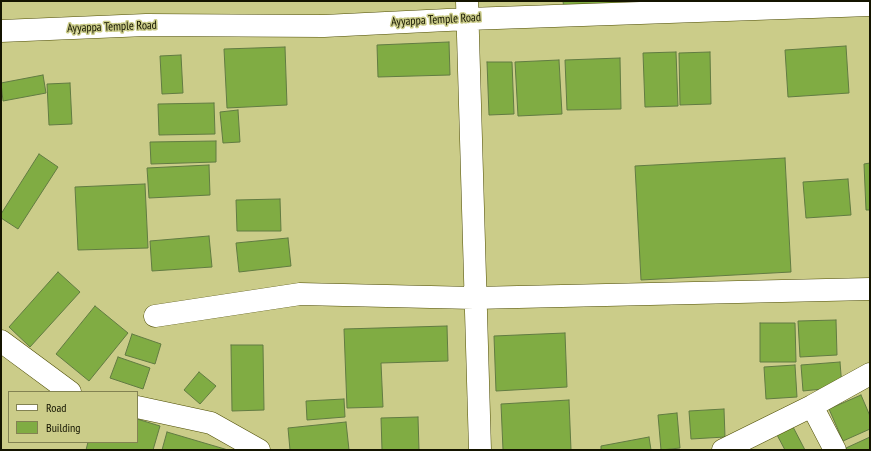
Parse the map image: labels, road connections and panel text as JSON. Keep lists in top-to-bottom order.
{
  "streets": {
    "street": ["Ayyappa Temple Road"]
  },
  "legend": ["Road", "Building"]
}
